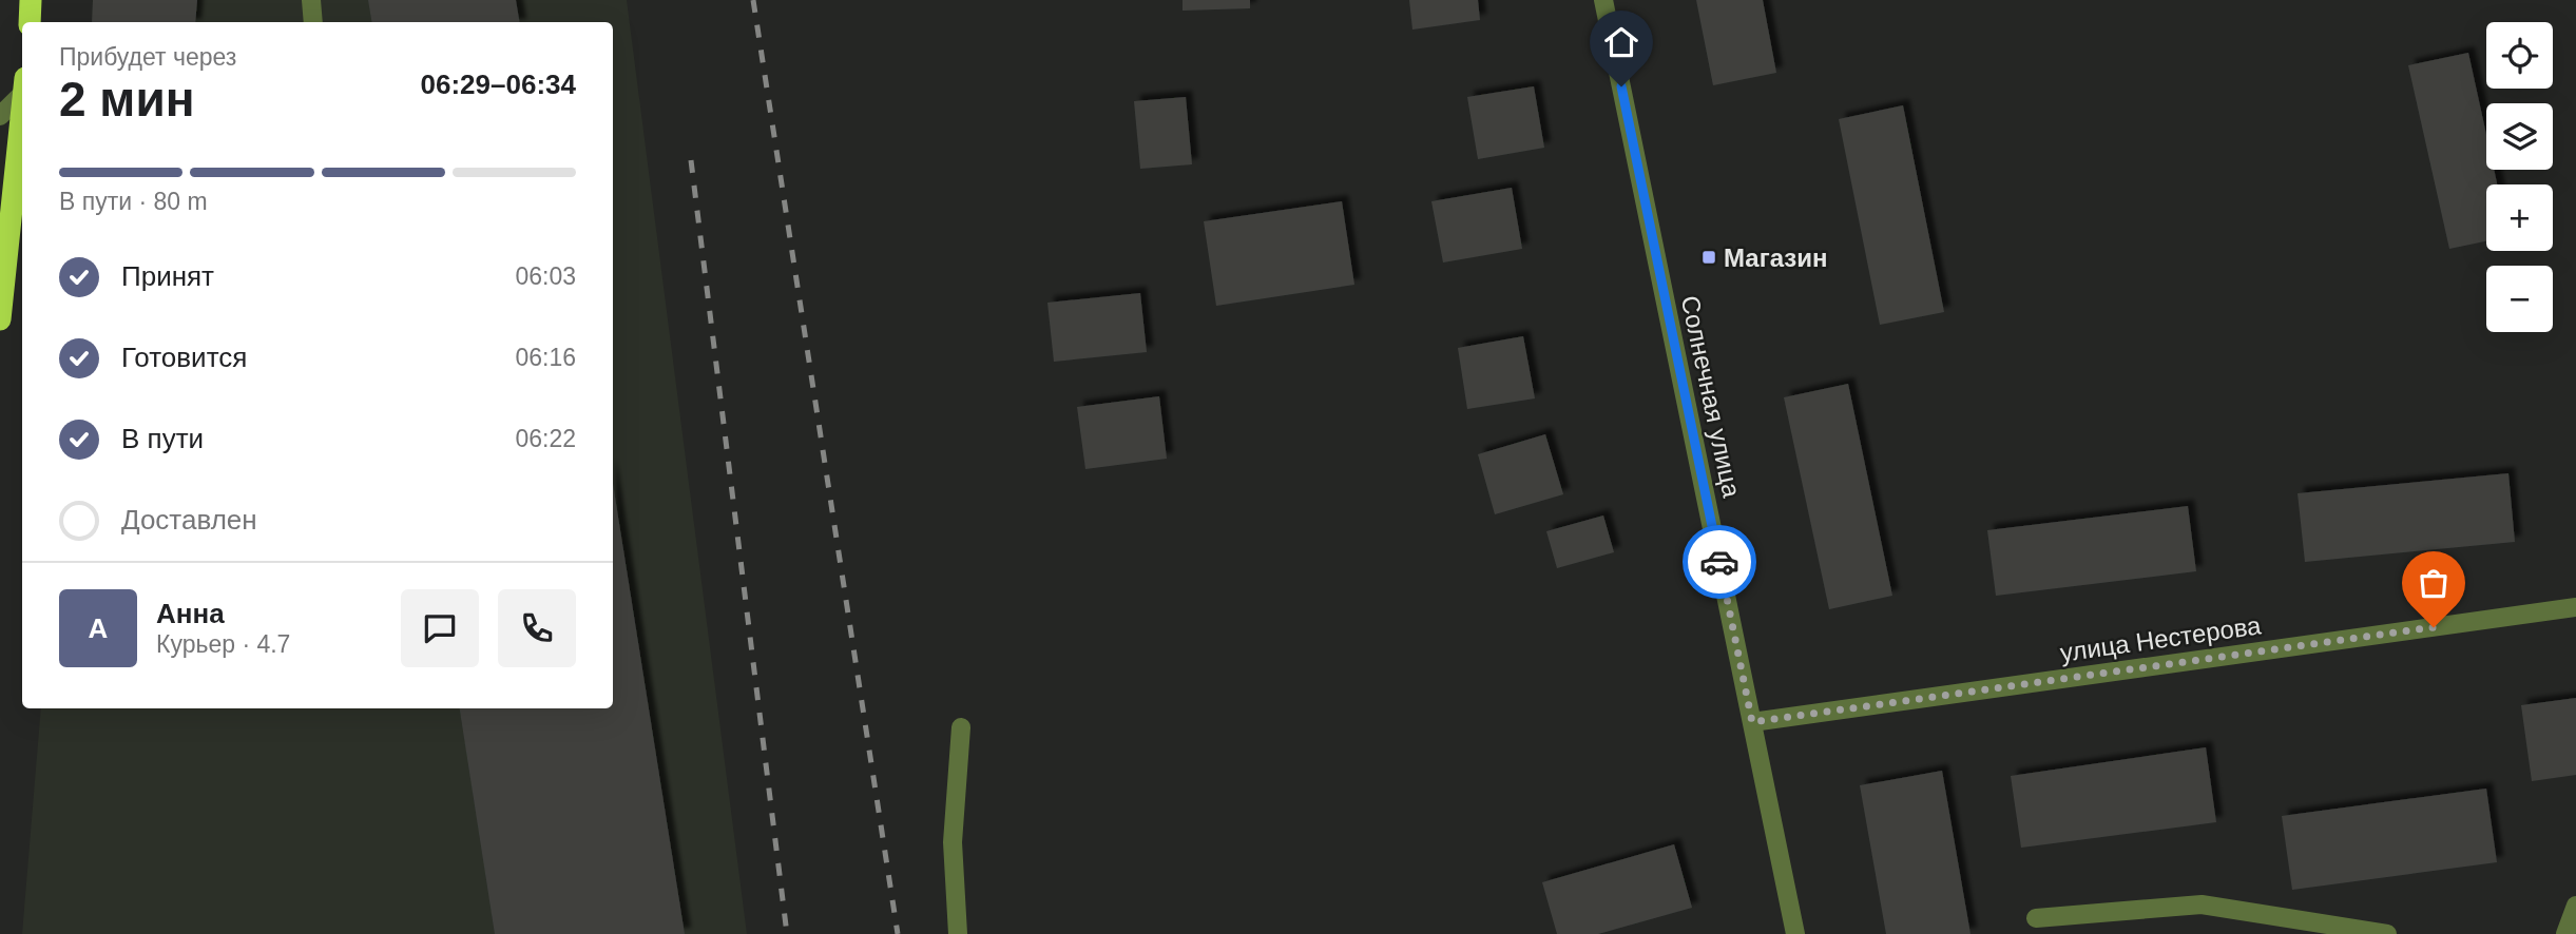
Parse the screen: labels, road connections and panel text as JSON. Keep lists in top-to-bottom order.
{
  "streets": {
    "street": ["Солнечная улица", "улица Нестерова"]
  },
  "crossings": [
    ["Солнечная улица", "улица Нестерова"]
  ],
  "places": {
    "transit": ["Магазин"]
  },
  "page": {
    "map_buttons": ["+", "−"],
    "heading": ["2 мин", "Прибудет через", "06:29–06:34"],
    "panel": ["Анна", "Курьер · 4.7"],
    "bar": "В пути · 80 m",
    "list": [
      ["Принят", "06:03"],
      ["Готовится", "06:16"],
      ["В пути", "06:22"],
      "Доставлен"
    ],
    "round": "А"
  }
}
